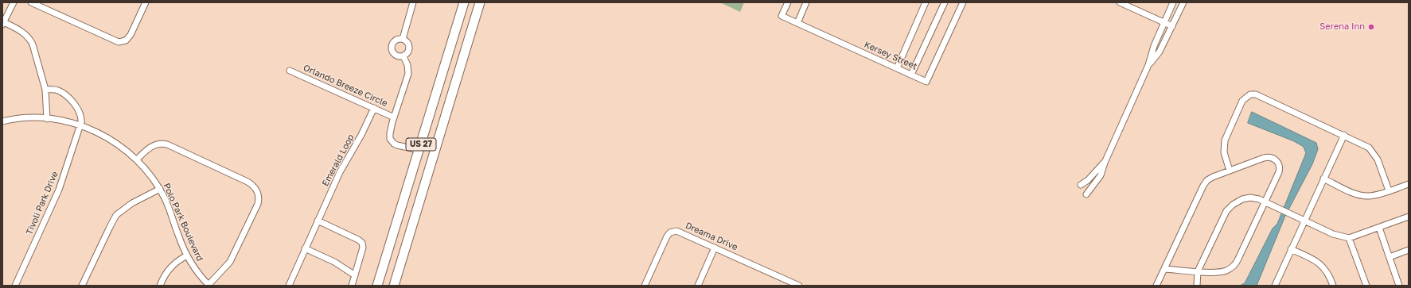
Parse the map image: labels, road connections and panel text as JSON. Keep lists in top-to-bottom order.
{
  "streets": {
    "highway": ["US 27"],
    "street": [
      "Kersey Street",
      "Orlando Breeze Circle",
      "Emerald Loop",
      "Tivoli Park Drive",
      "Polo Park Boulevard",
      "Dreama Drive"
    ]
  },
  "crossings": [
    ["Orlando Breeze Circle", "Emerald Loop"],
    ["Tivoli Park Drive", "Polo Park Boulevard"]
  ],
  "places": ["Serena Inn"]
}
